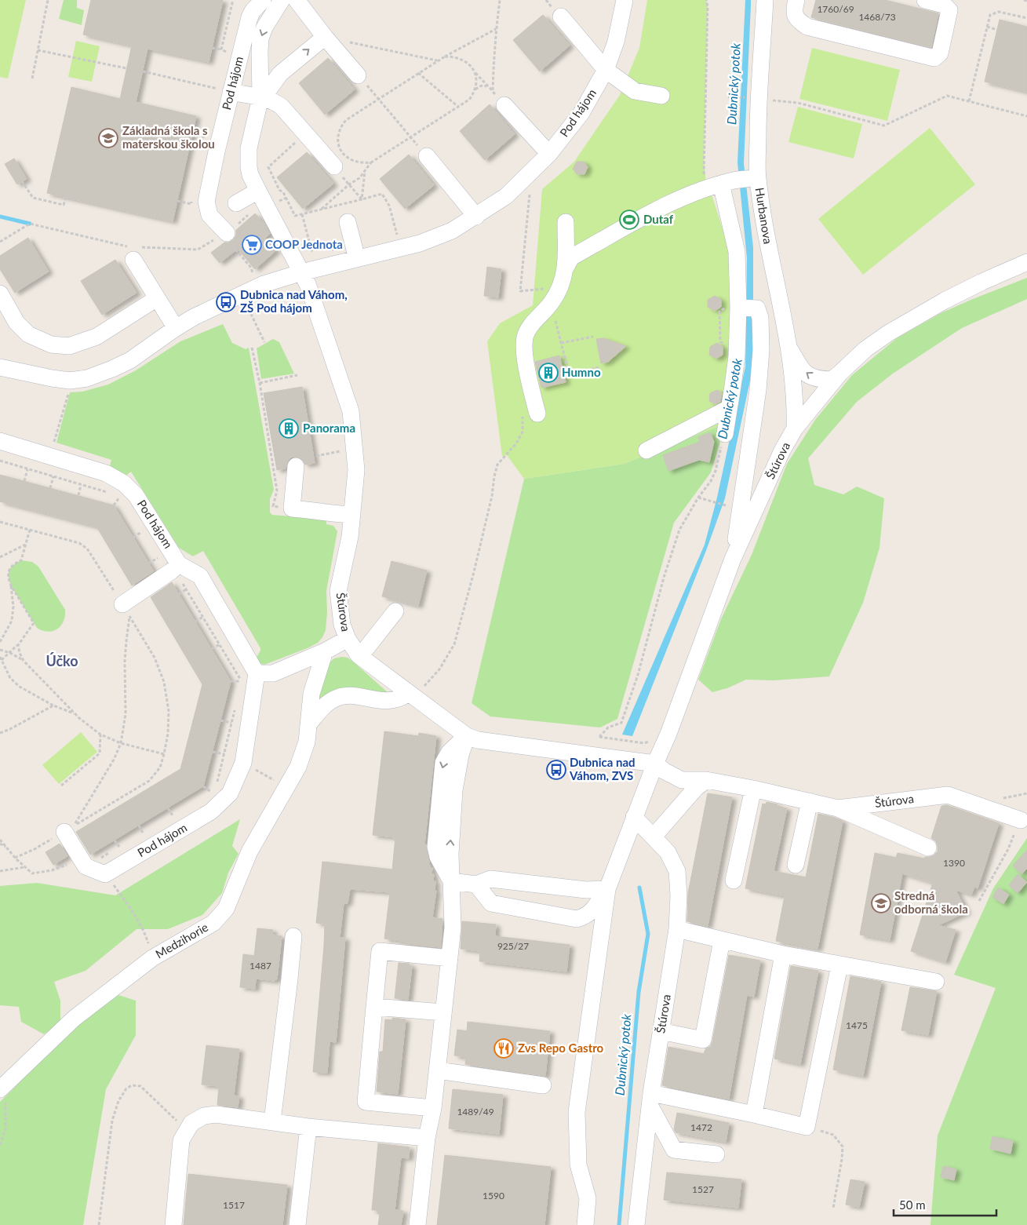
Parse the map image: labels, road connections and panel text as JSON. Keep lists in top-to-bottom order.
{
  "streets": {
    "street": [
      "Pod hájom",
      "Hurbanova",
      "Štúrova",
      "Medzihorie"
    ]
  },
  "crossings": [
    ["Pod hájom", "Štúrova"],
    ["Hurbanova", "Štúrova"]
  ],
  "districts": ["Účko"],
  "water": ["Dubnický potok"],
  "places": {
    "school or university": ["Základná škola s materskou školou", "Stredná odborná škola"],
    "sports": ["Dutaf"],
    "supermarket": ["COOP Jednota"],
    "bus stop": ["Dubnica nad Váhom, ZŠ Pod hájom", "Dubnica nad Váhom, ZVS"],
    "building": ["Humno", "Panorama"],
    "restaurant": ["Zvs Repo Gastro"]
  },
  "house_numbers": [
    "1760/69",
    "1468/73",
    "1390",
    "925/27",
    "1487",
    "1475",
    "1489/49",
    "1472",
    "1527",
    "1590",
    "1517"
  ],
  "scale_bar": "50 m"
}
